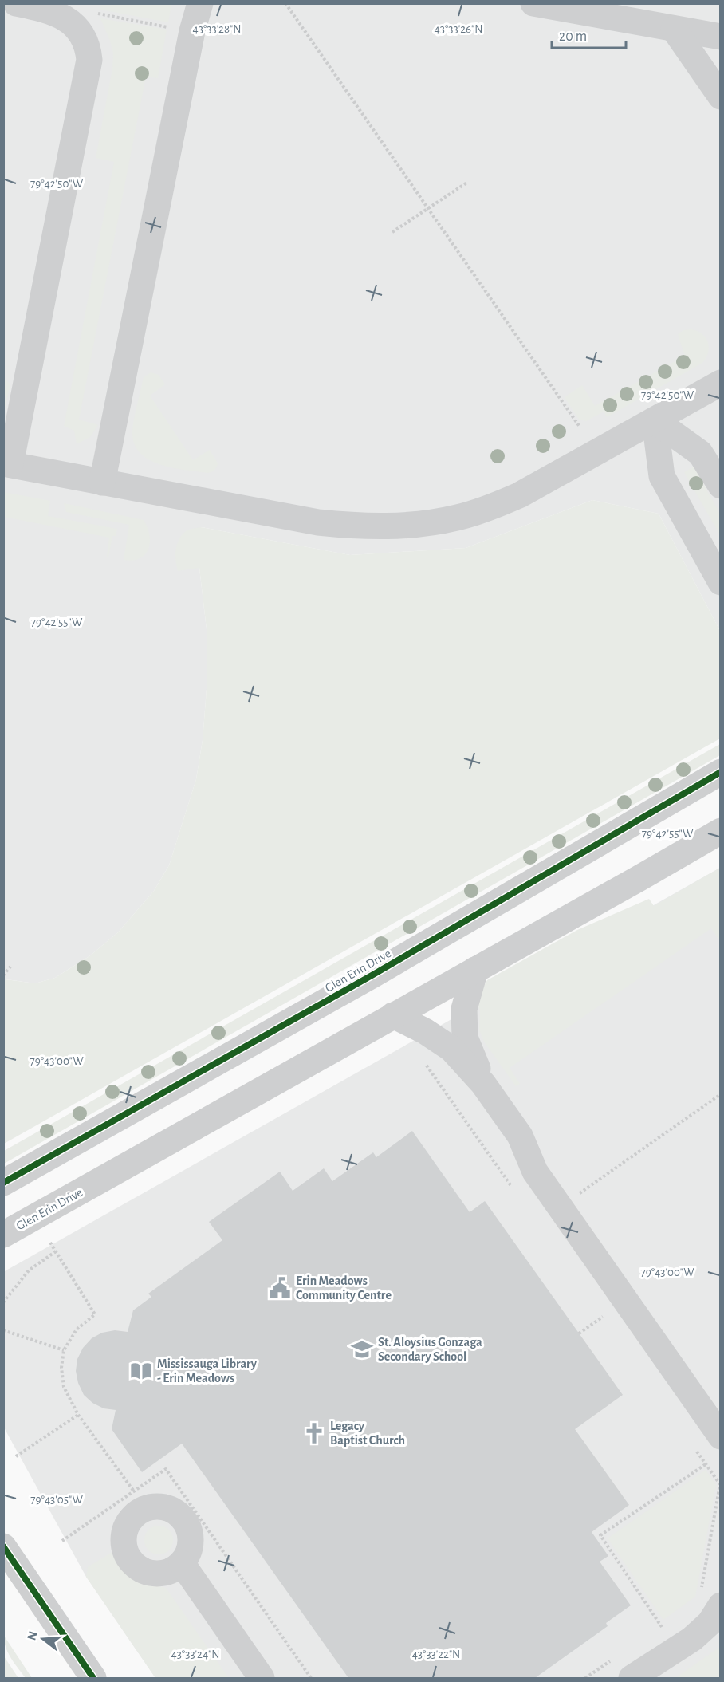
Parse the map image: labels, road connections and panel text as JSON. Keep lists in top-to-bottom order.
{
  "streets": {
    "street": ["Glen Erin Drive"]
  },
  "places": {
    "public building": ["Erin Meadows Community Centre"],
    "school or university": ["St. Aloysius Gonzaga Secondary School"],
    "library": ["Mississauga Library - Erin Meadows"],
    "church": ["Legacy Baptist Church"]
  },
  "scale_bar": "20 m",
  "north": "left",
  "coordinates": [
    "43°33'28\"N",
    "43°33'26\"N",
    "79°42'50\"W",
    "79°42'55\"W",
    "79°43'00\"W",
    "79°43'05\"W",
    "43°33'24\"N",
    "43°33'22\"N"
  ]
}
